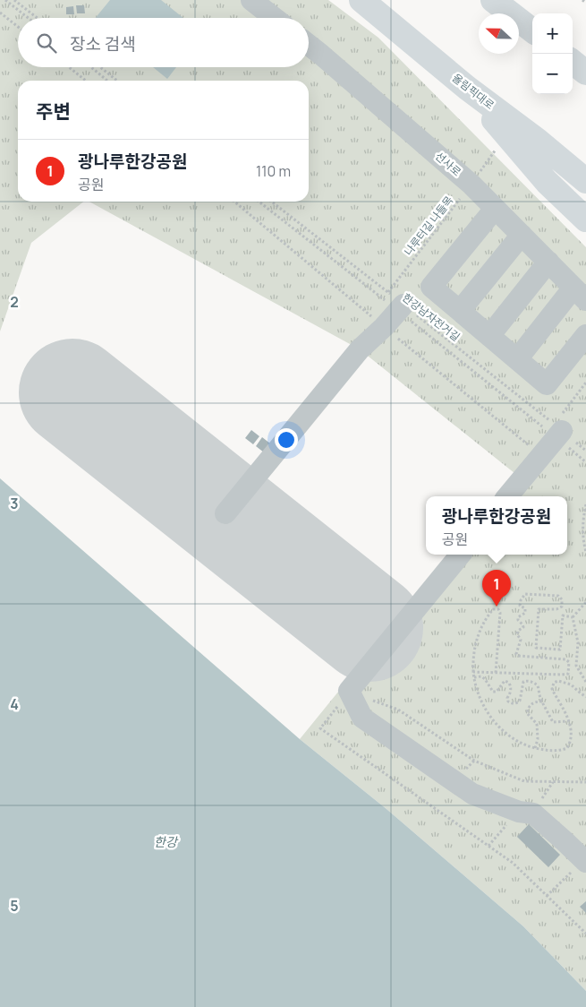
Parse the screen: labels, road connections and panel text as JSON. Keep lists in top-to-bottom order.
{
  "streets": {
    "highway": ["올림픽대로"],
    "street": ["선사로"],
    "path": ["나루터길 나들목", "한강남자전거길"]
  },
  "crossings": [
    ["선사로", "나루터길 나들목"],
    ["나루터길 나들목", "한강남자전거길"]
  ],
  "water": ["한강"],
  "north": "left",
  "page": {
    "map_buttons": ["+", "−"],
    "search": "장소 검색",
    "heading": "주변",
    "list": [
      {
        "mark": "1",
        "name": "광나루한강공원",
        "note": "공원",
        "value": "110 m"
      }
    ],
    "popup": ["광나루한강공원", "공원"],
    "pins": "1"
  },
  "grid": {
    "rows": [
      "2",
      "3",
      "4",
      "5"
    ]
  }
}
